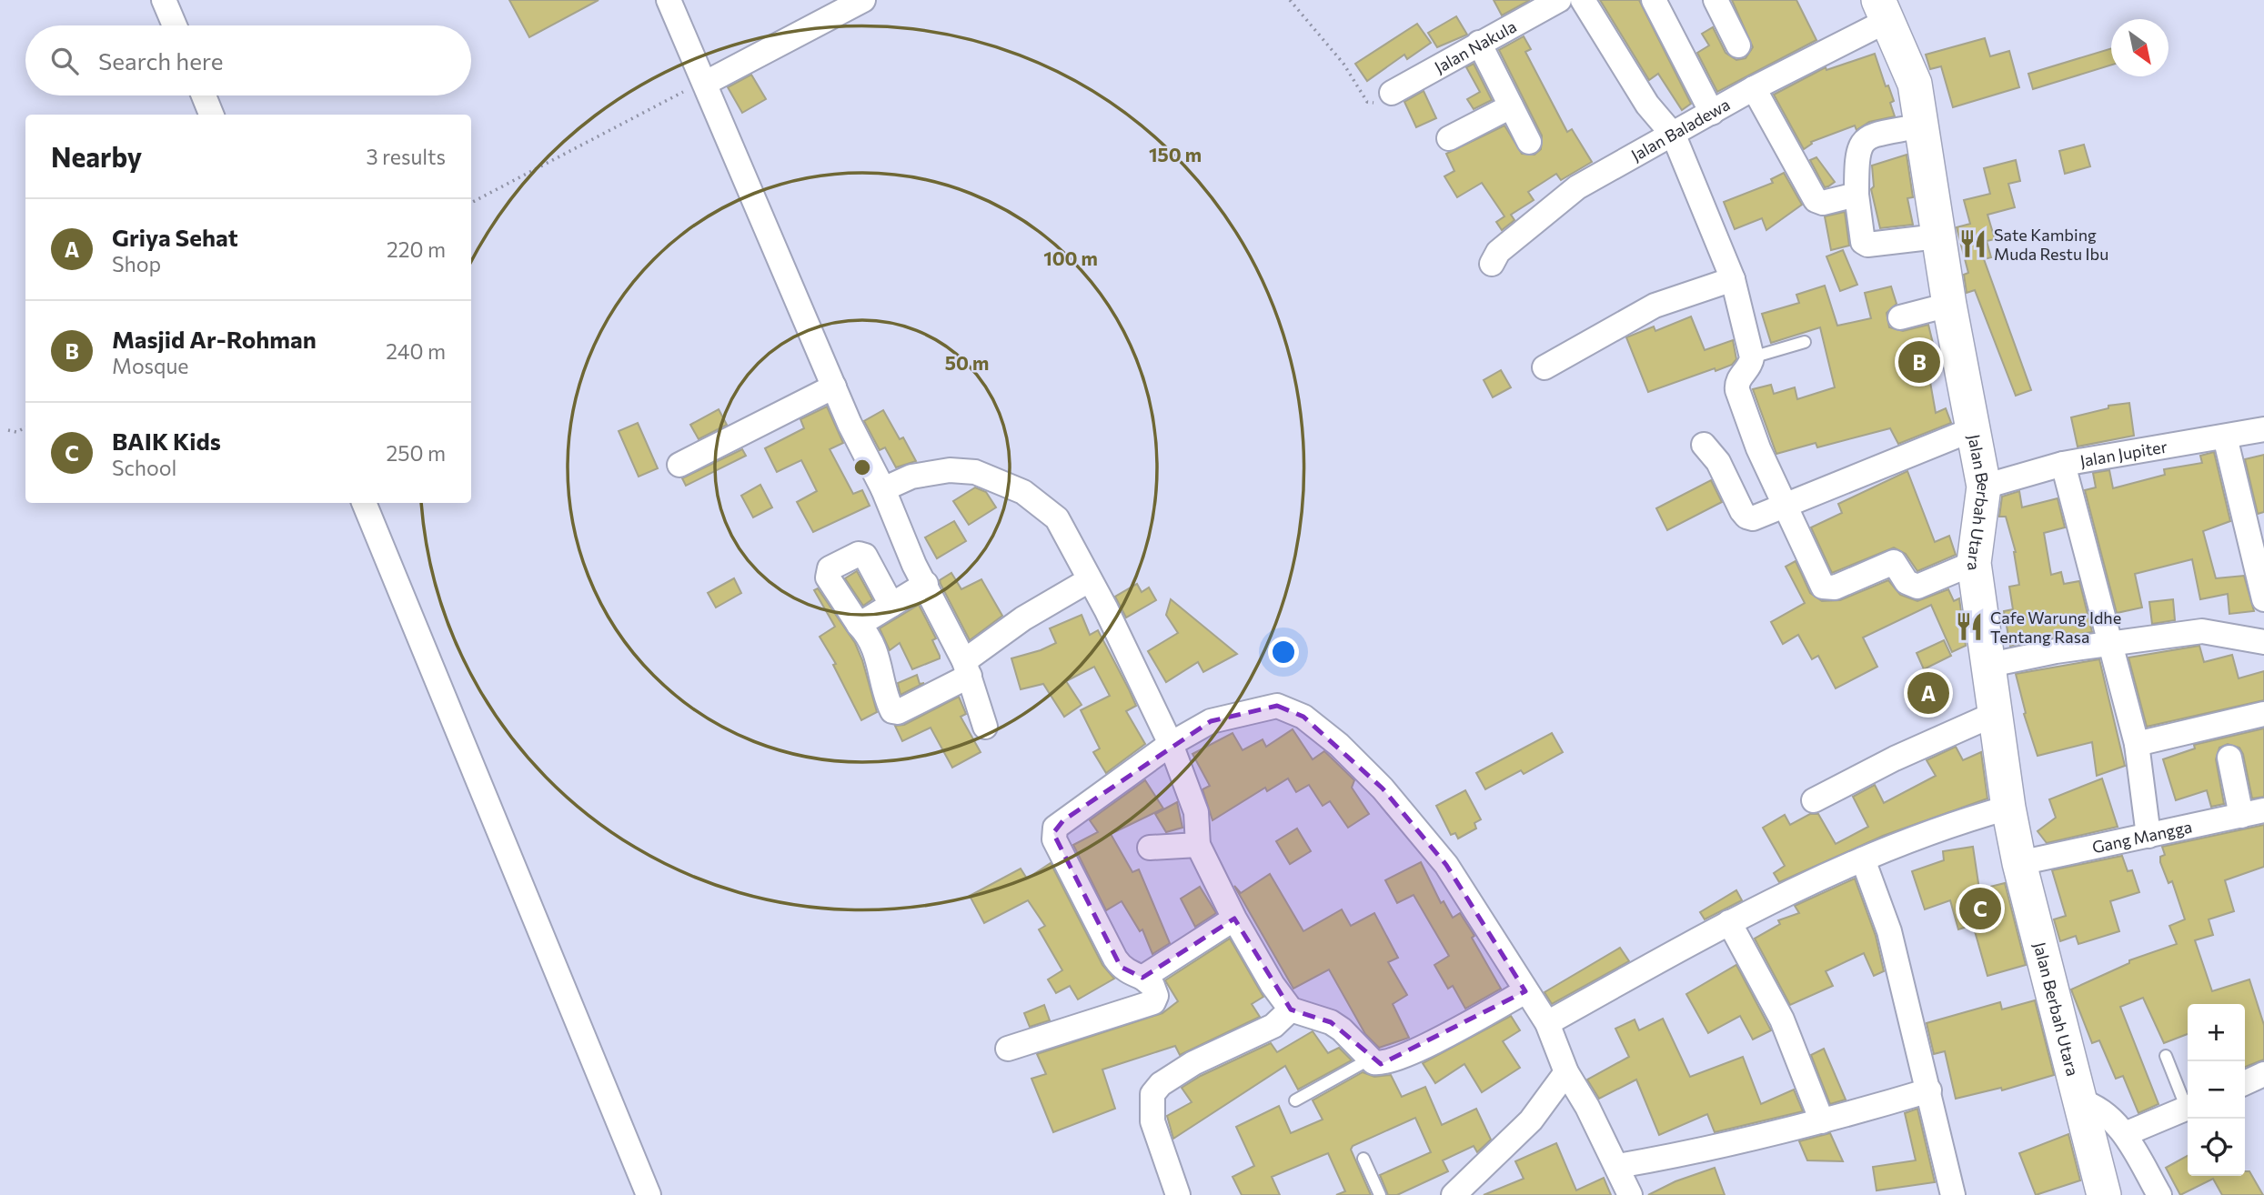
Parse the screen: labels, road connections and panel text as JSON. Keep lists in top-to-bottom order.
{
  "streets": {
    "main road": ["Jalan Berbah Utara"],
    "street": [
      "Jalan Nakula",
      "Jalan Baladewa",
      "Jalan Jupiter",
      "Gang Mangga"
    ]
  },
  "crossings": [
    ["Jalan Baladewa", "Jalan Berbah Utara"],
    ["Jalan Jupiter", "Jalan Berbah Utara"],
    ["Jalan Berbah Utara", "Gang Mangga"]
  ],
  "places": {
    "restaurant": ["Sate Kambing Muda Restu Ibu", "Cafe Warung Idhe Tentang Rasa"]
  },
  "north": "bottom right",
  "page": {
    "search": "Search here",
    "heading": ["Nearby", "3 results"],
    "list": [
      {
        "mark": "A",
        "name": "Griya Sehat",
        "note": "Shop",
        "value": "220 m"
      },
      {
        "mark": "B",
        "name": "Masjid Ar-Rohman",
        "note": "Mosque",
        "value": "240 m"
      },
      {
        "mark": "C",
        "name": "BAIK Kids",
        "note": "School",
        "value": "250 m"
      }
    ],
    "pins": ["B", "A", "C"],
    "map_buttons": ["+", "−"]
  },
  "rings": ["150 m", "100 m", "50 m"]
}
